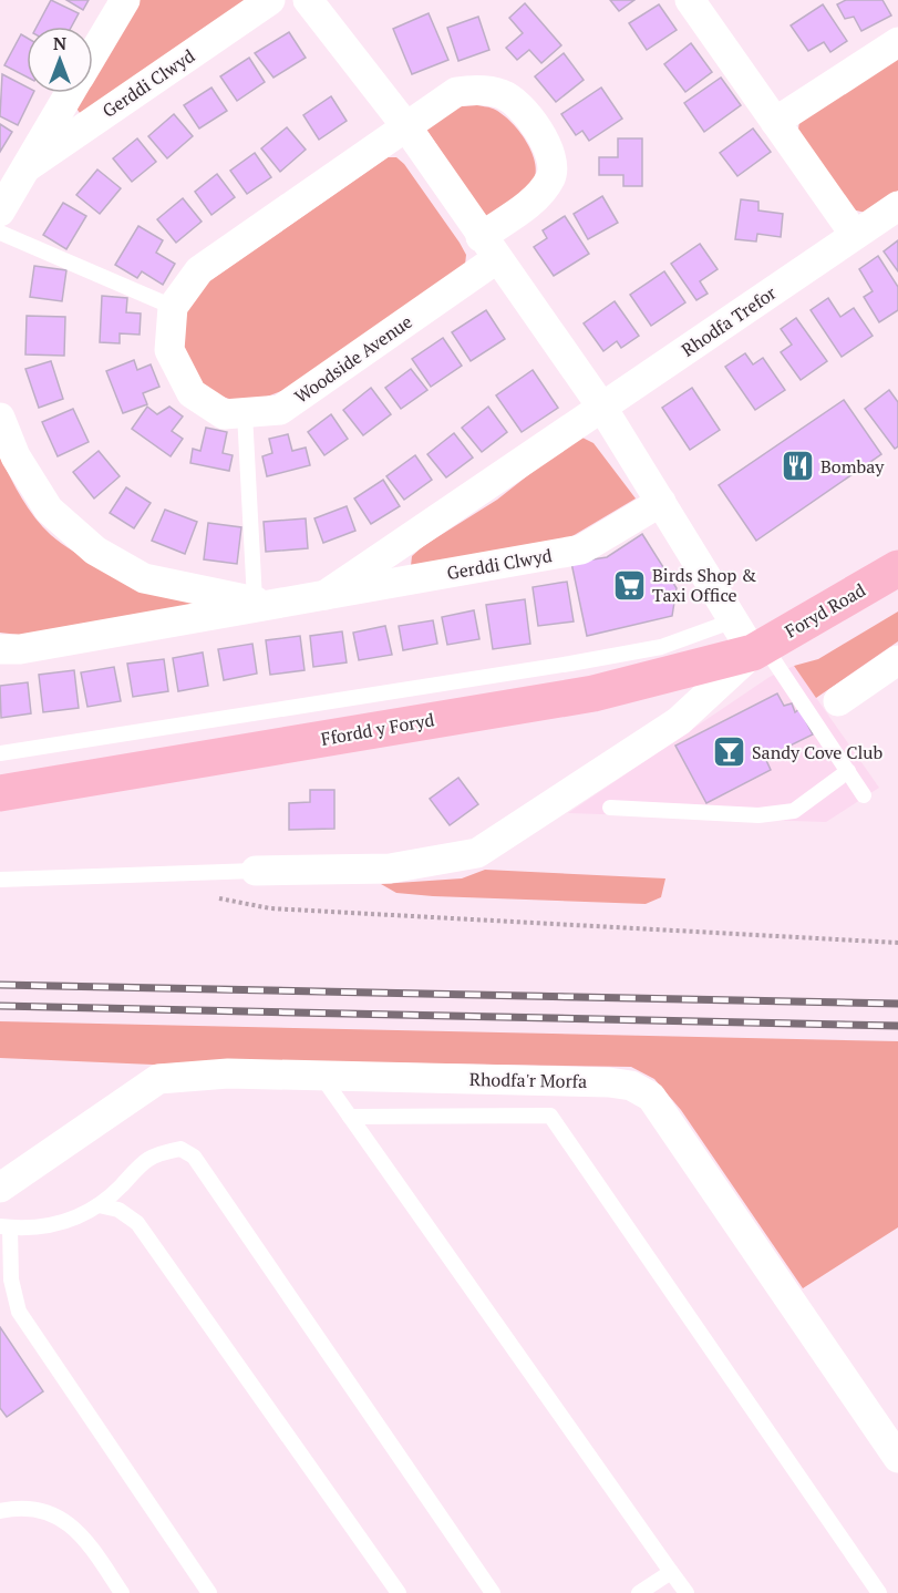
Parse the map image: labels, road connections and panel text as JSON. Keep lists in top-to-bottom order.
{
  "streets": {
    "main road": ["Foryd Road", "Ffordd y Foryd"],
    "street": [
      "Gerddi Clwyd",
      "Rhodfa Trefor",
      "Woodside Avenue",
      "Rhodfa'r Morfa"
    ]
  },
  "crossings": [
    ["Gerddi Clwyd", "Rhodfa Trefor"],
    ["Foryd Road", "Ffordd y Foryd"]
  ],
  "places": {
    "restaurant": ["Bombay"],
    "supermarket": ["Birds Shop & Taxi Office"],
    "bar": ["Sandy Cove Club"]
  },
  "north": "top"
}
